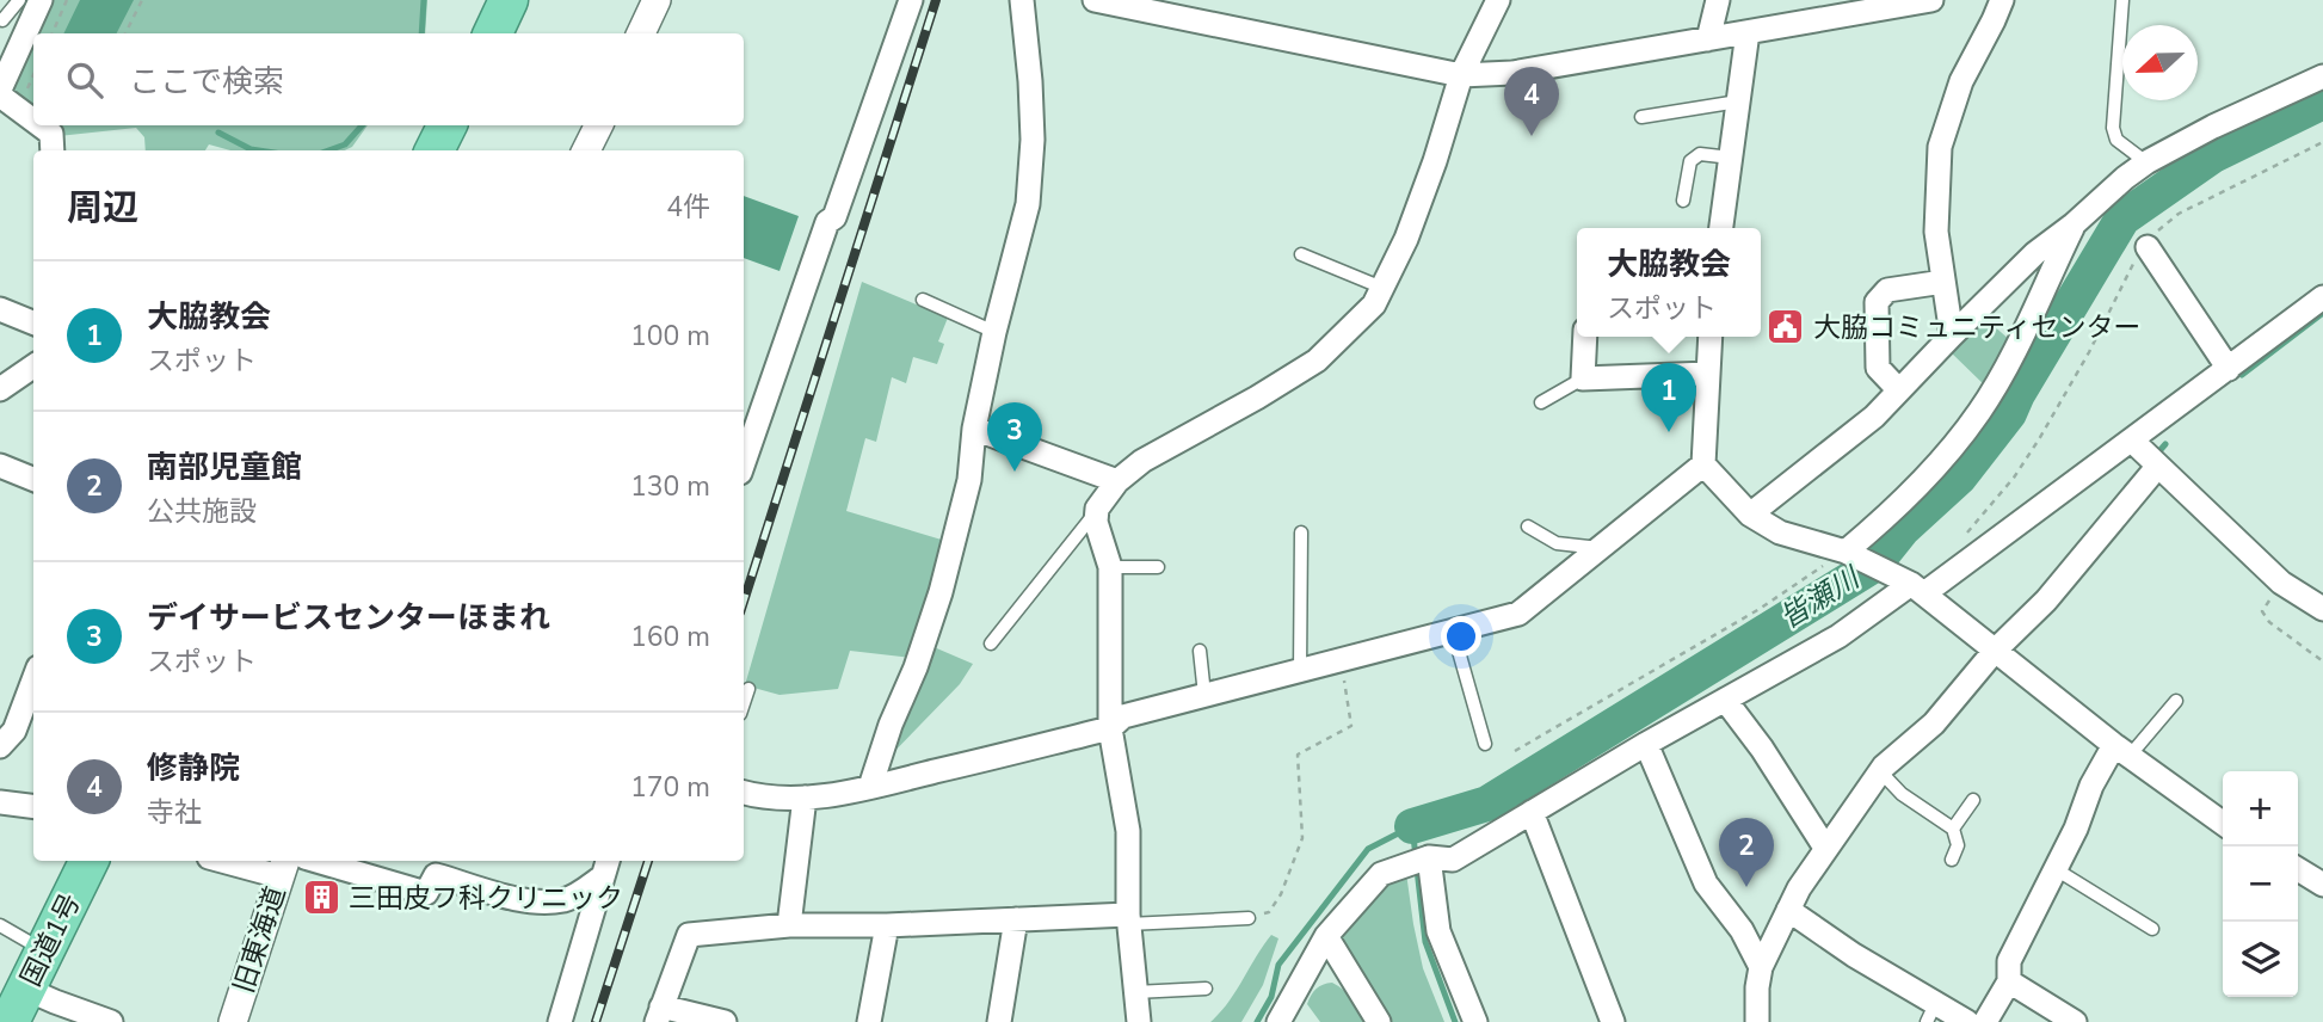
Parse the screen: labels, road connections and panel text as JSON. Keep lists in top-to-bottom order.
{
  "streets": {
    "highway": ["国道1号"],
    "street": ["旧東海道"]
  },
  "water": ["皆瀬川"],
  "places": {
    "public building": ["大脇コミュニティセンター"],
    "building": ["三田皮フ科クリニック"]
  },
  "north": "left",
  "page": {
    "search": "ここで検索",
    "pins": [
      "4",
      "1",
      "3",
      "2"
    ],
    "heading": ["周辺", "4件"],
    "popup": ["大脇教会", "スポット"],
    "list": [
      {
        "mark": "1",
        "name": "大脇教会",
        "note": "スポット",
        "value": "100 m"
      },
      {
        "mark": "2",
        "name": "南部児童館",
        "note": "公共施設",
        "value": "130 m"
      },
      {
        "mark": "3",
        "name": "デイサービスセンターほまれ",
        "note": "スポット",
        "value": "160 m"
      },
      {
        "mark": "4",
        "name": "修静院",
        "note": "寺社",
        "value": "170 m"
      }
    ],
    "map_buttons": ["+", "−"]
  }
}
